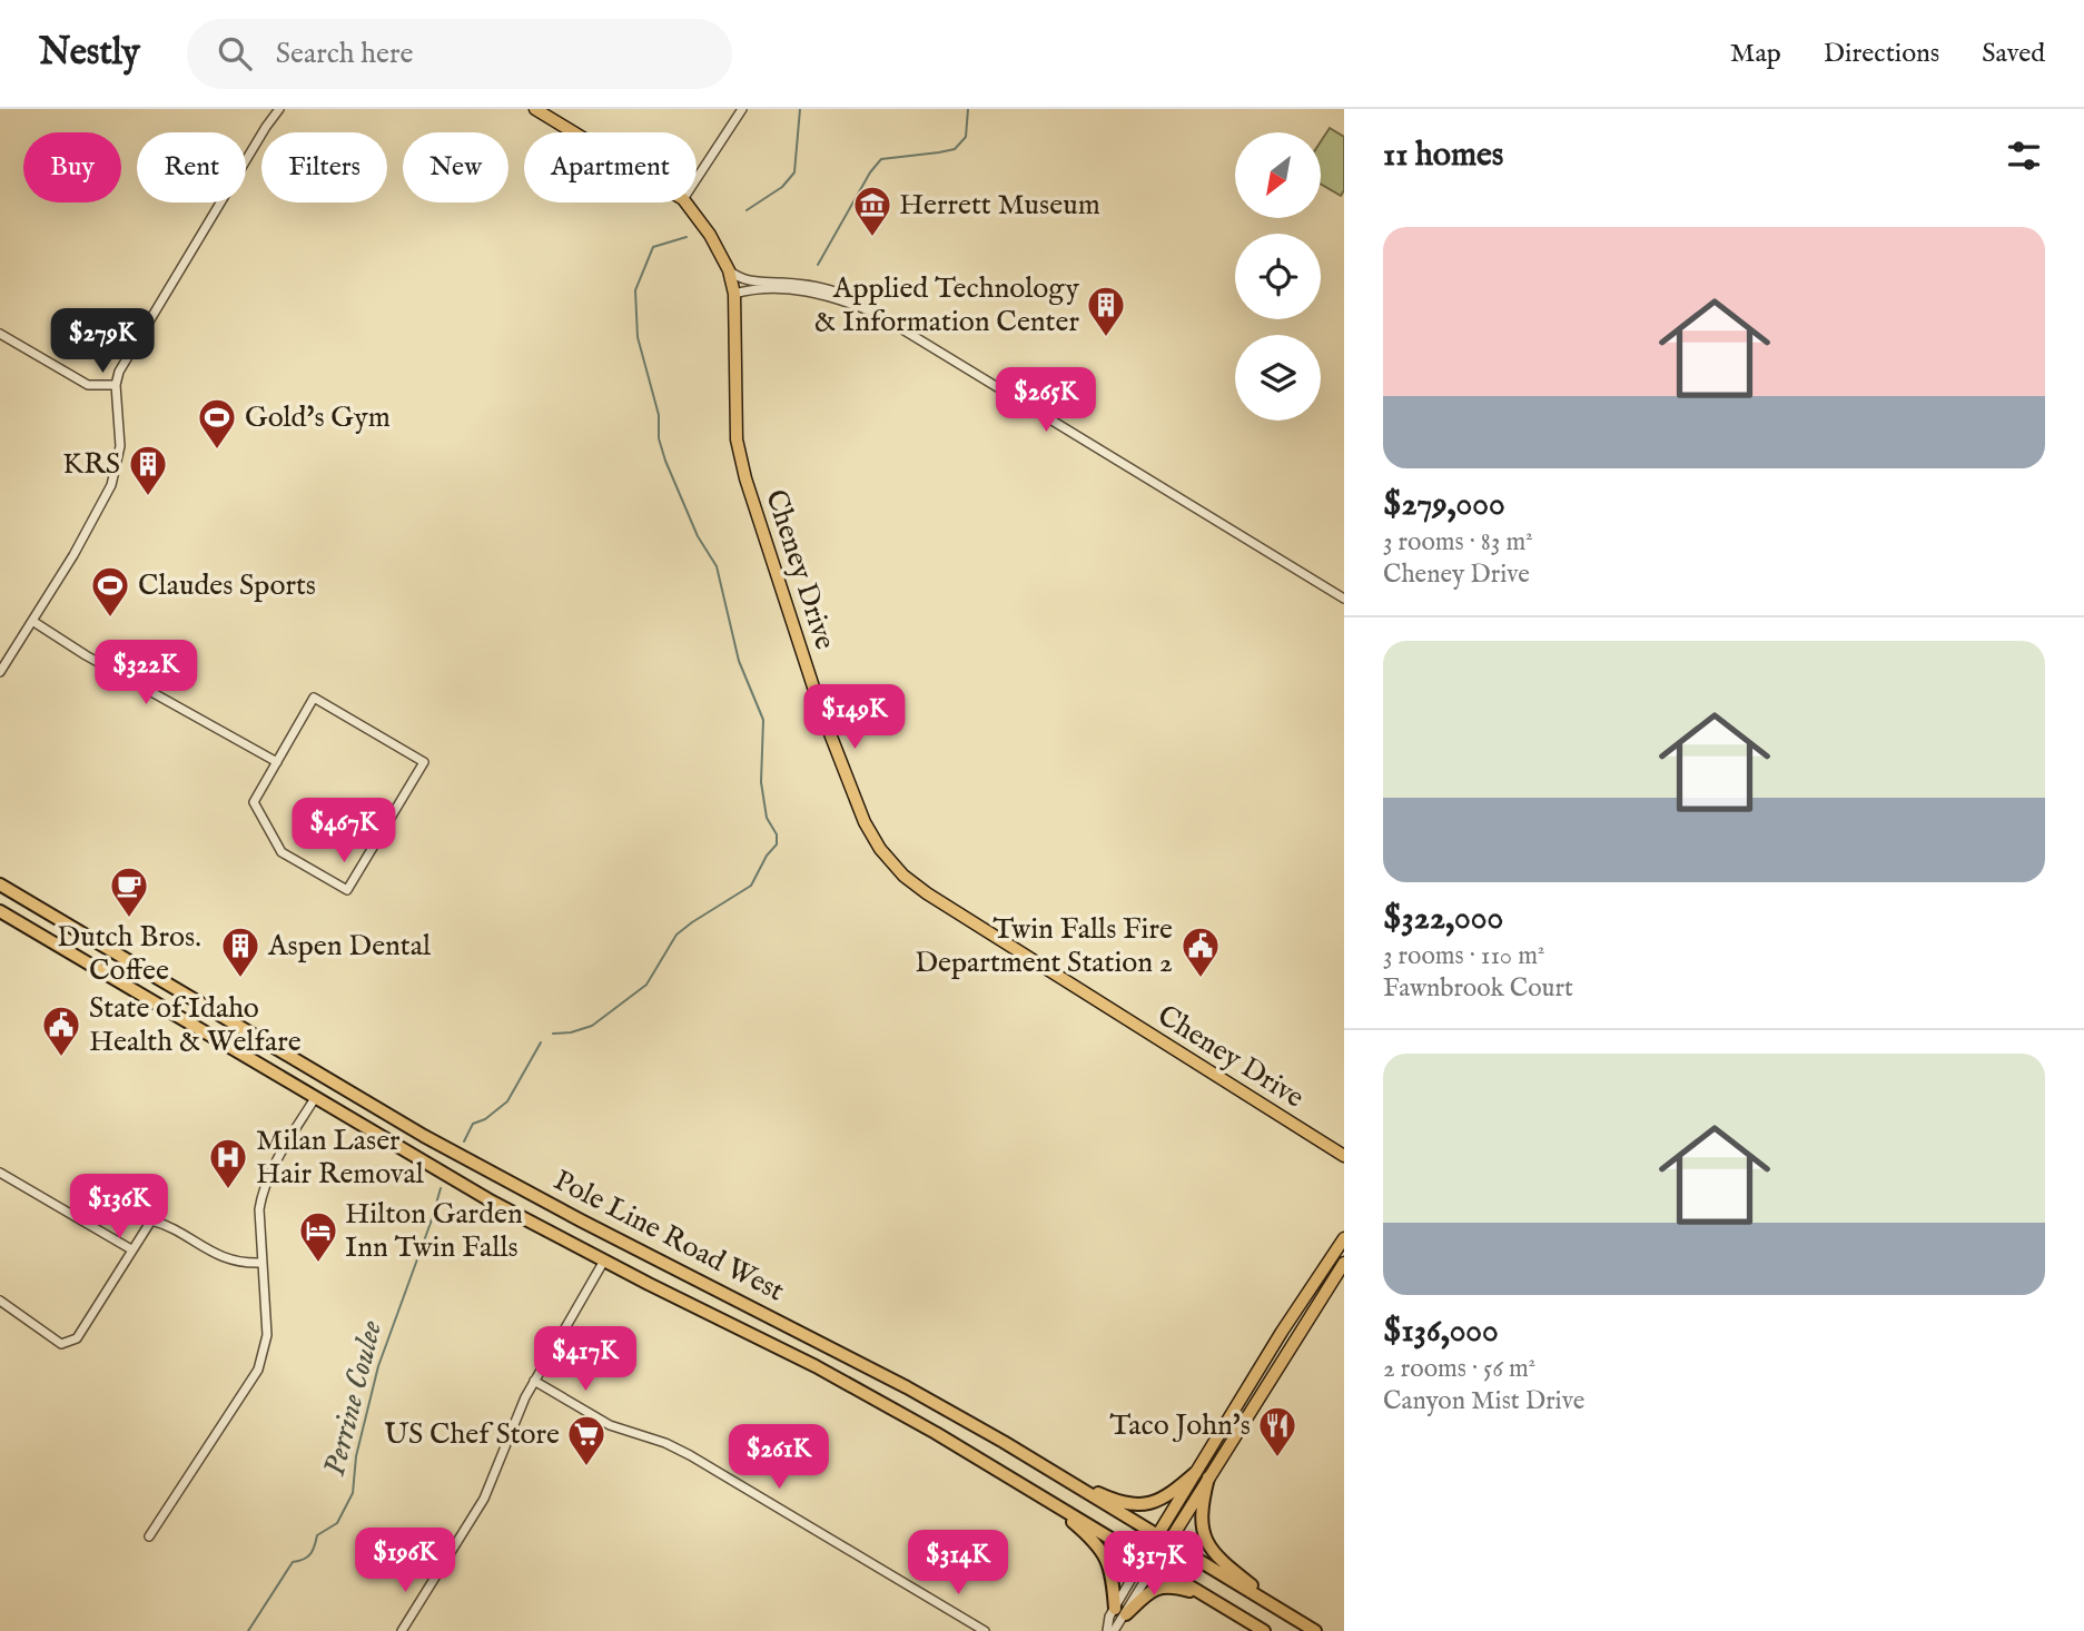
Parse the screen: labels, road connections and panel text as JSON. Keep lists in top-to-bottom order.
{
  "streets": {
    "highway": ["Pole Line Road West"],
    "main road": ["Cheney Drive"]
  },
  "water": ["Perrine Coulee"],
  "places": {
    "museum": ["Herrett Museum"],
    "building": ["Applied Technology & Information Center", "KRS", "Aspen Dental"],
    "sports": ["Gold's Gym", "Claudes Sports"],
    "cafe": ["Dutch Bros. Coffee"],
    "public building": ["Twin Falls Fire Department Station 2", "State of Idaho Health & Welfare"],
    "hospital": ["Milan Laser Hair Removal"],
    "hotel": ["Hilton Garden Inn Twin Falls"],
    "restaurant": ["Taco John's"],
    "supermarket": ["US Chef Store"]
  },
  "north": "bottom left",
  "page": {
    "header": "Nestly",
    "search": "Search here",
    "nav": ["Map", "Directions", "Saved"],
    "heading": "11 homes",
    "chip": [
      "Buy",
      "Rent",
      "Filters",
      "New",
      "Apartment"
    ],
    "list": [
      {
        "name": "$279,000",
        "note": "3 rooms · 83 m² · Cheney Drive"
      },
      {
        "name": "$322,000",
        "note": "3 rooms · 110 m² · Fawnbrook Court"
      },
      {
        "name": "$136,000",
        "note": "2 rooms · 56 m² · Canyon Mist Drive"
      }
    ],
    "price": [
      "$279K",
      "$265K",
      "$322K",
      "$149K",
      "$467K",
      "$136K",
      "$417K",
      "$261K",
      "$196K",
      "$314K",
      "$317K"
    ]
  }
}
